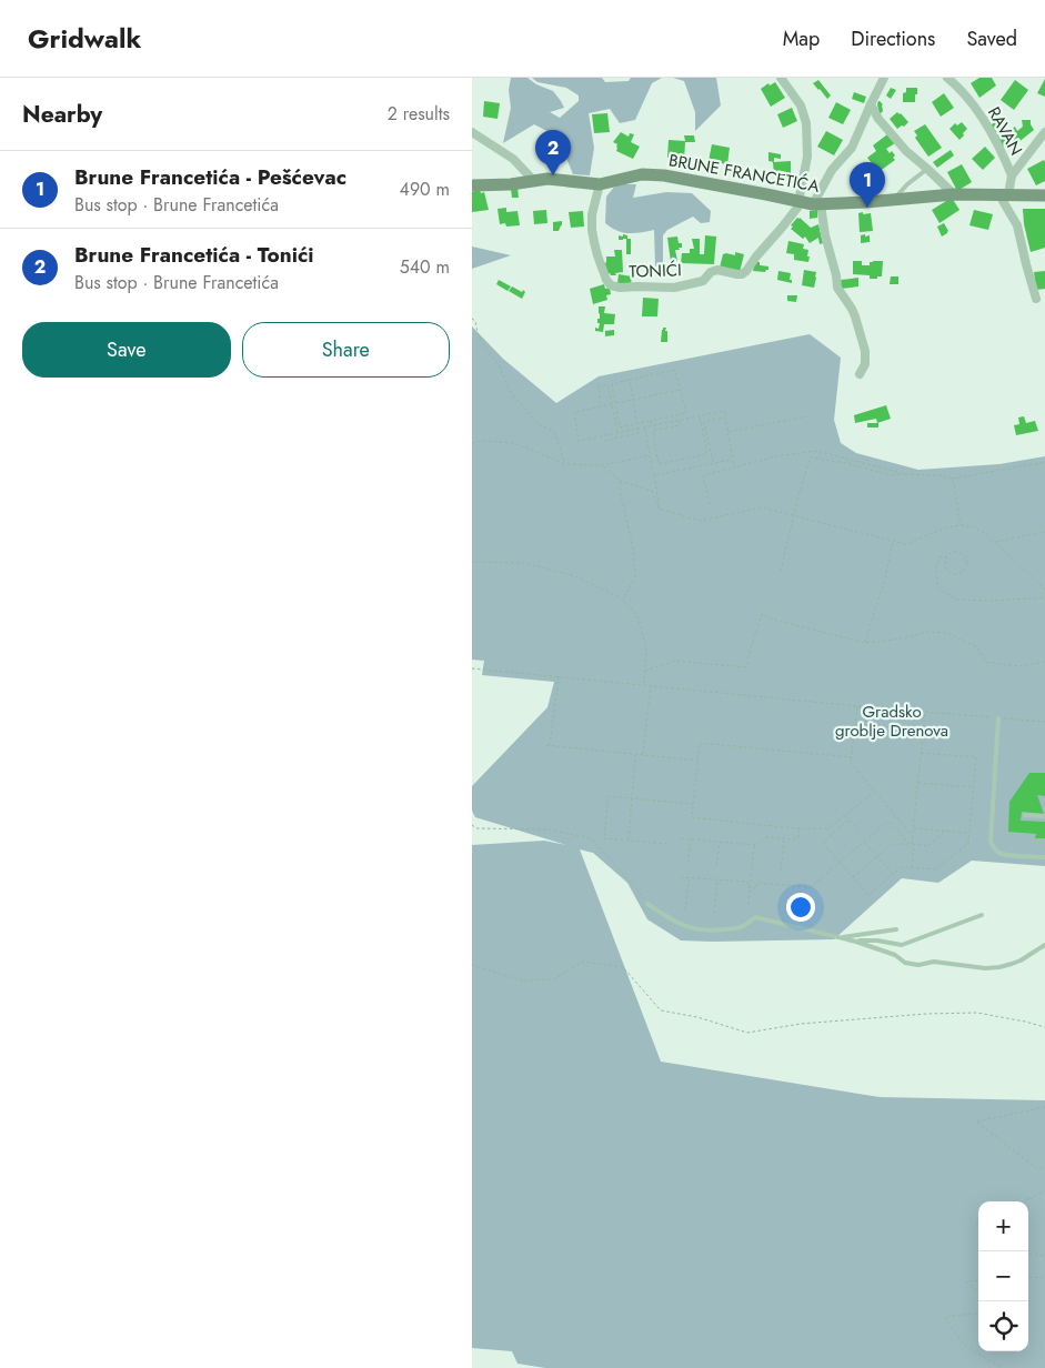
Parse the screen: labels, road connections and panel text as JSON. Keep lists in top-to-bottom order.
{
  "streets": {
    "street": ["RAVAN", "BRUNE FRANCETIĆA", "TONIĆI"]
  },
  "crossings": [
    ["RAVAN", "BRUNE FRANCETIĆA"],
    ["BRUNE FRANCETIĆA", "TONIĆI"]
  ],
  "parks": ["Gradsko groblje Drenova"],
  "page": {
    "header": "Gridwalk",
    "nav": ["Map", "Directions", "Saved"],
    "heading": ["Nearby", "2 results"],
    "pins": ["2", "1"],
    "list": [
      {
        "mark": "1",
        "name": "Brune Francetića - Pešćevac",
        "note": "Bus stop · Brune Francetića",
        "value": "490 m"
      },
      {
        "mark": "2",
        "name": "Brune Francetića - Tonići",
        "note": "Bus stop · Brune Francetića",
        "value": "540 m"
      }
    ],
    "buttons": ["Save", "Share"],
    "map_buttons": ["+", "−"]
  }
}
